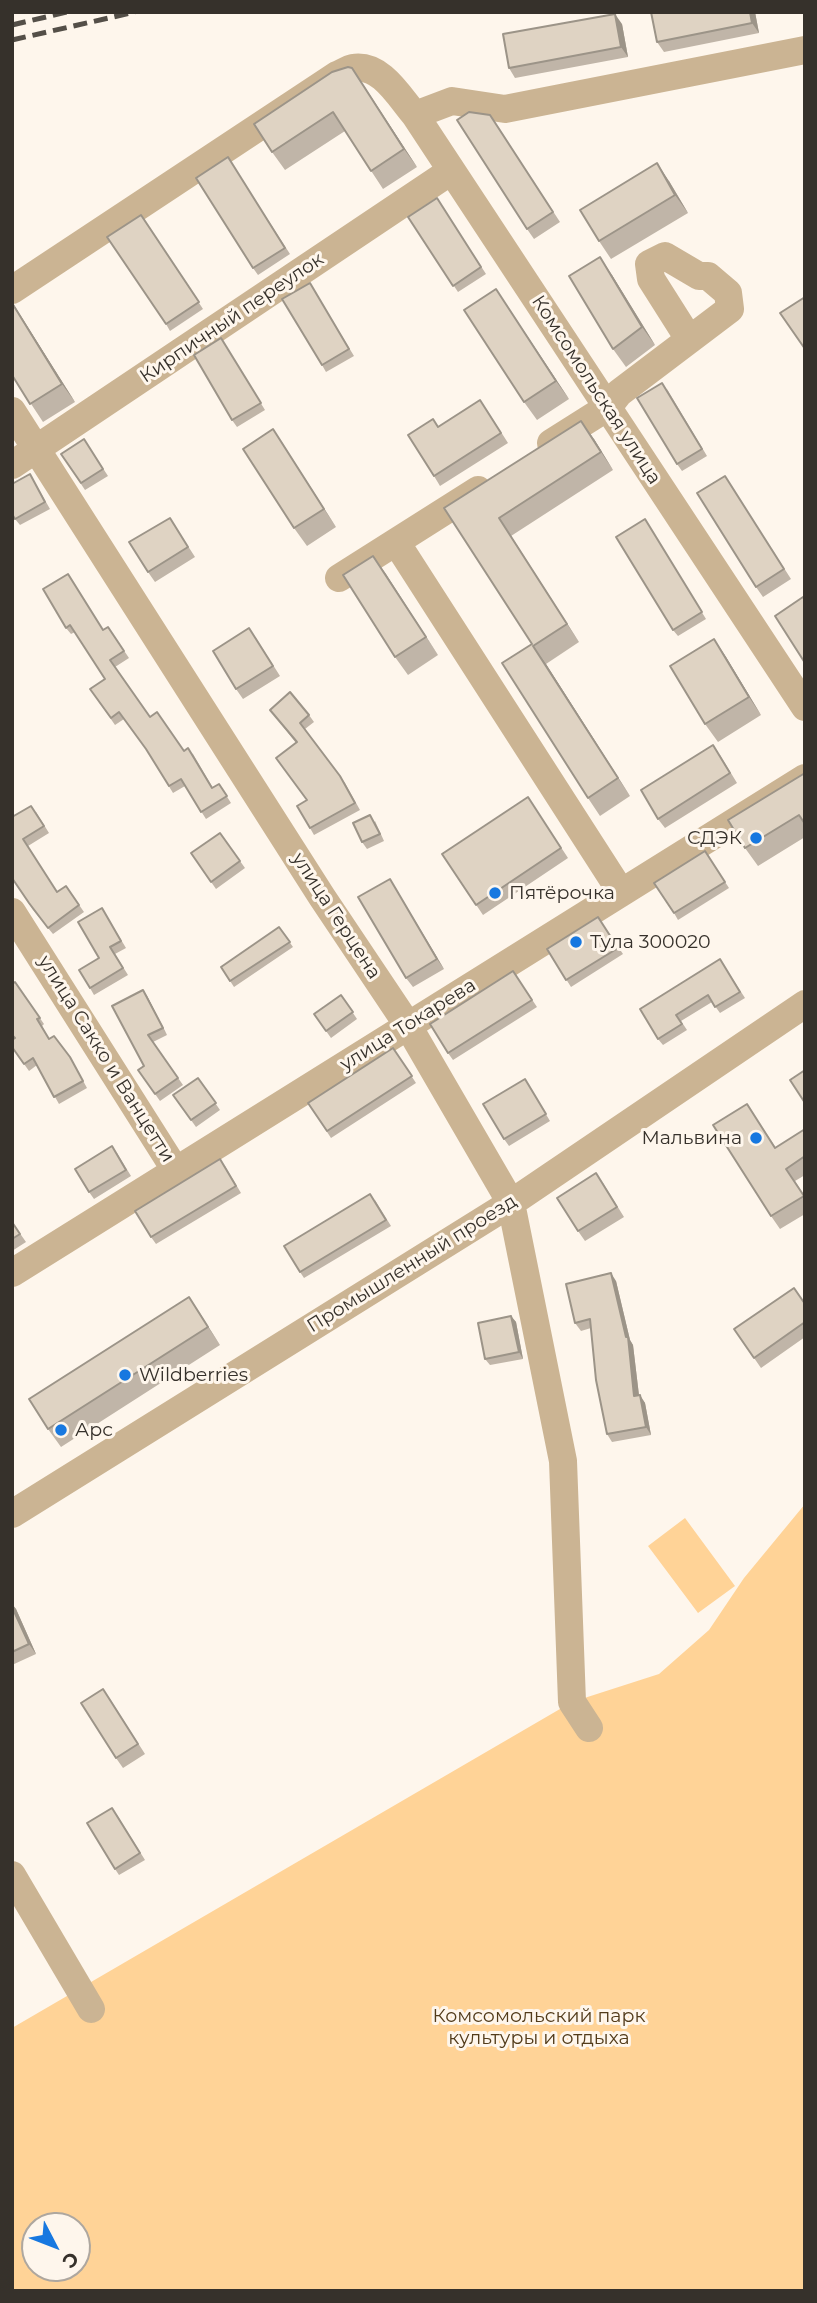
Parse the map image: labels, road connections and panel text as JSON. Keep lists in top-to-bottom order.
{
  "streets": {
    "street": [
      "Кирпичный переулок",
      "Комсомольская улица",
      "улица Герцена",
      "улица Токарева",
      "улица Сакко и Ванцетти",
      "Промышленный проезд"
    ]
  },
  "crossings": [
    ["Кирпичный переулок", "Комсомольская улица"],
    ["Кирпичный переулок", "улица Герцена"],
    ["улица Герцена", "улица Токарева"],
    ["улица Герцена", "Промышленный проезд"],
    ["улица Токарева", "улица Сакко и Ванцетти"]
  ],
  "parks": ["Комсомольский парк культуры и отдыха"],
  "places": [
    "СДЭК",
    "Пятёрочка",
    "Тула 300020",
    "Мальвина",
    "Wildberries",
    "Арс"
  ],
  "north": "bottom right"
}
